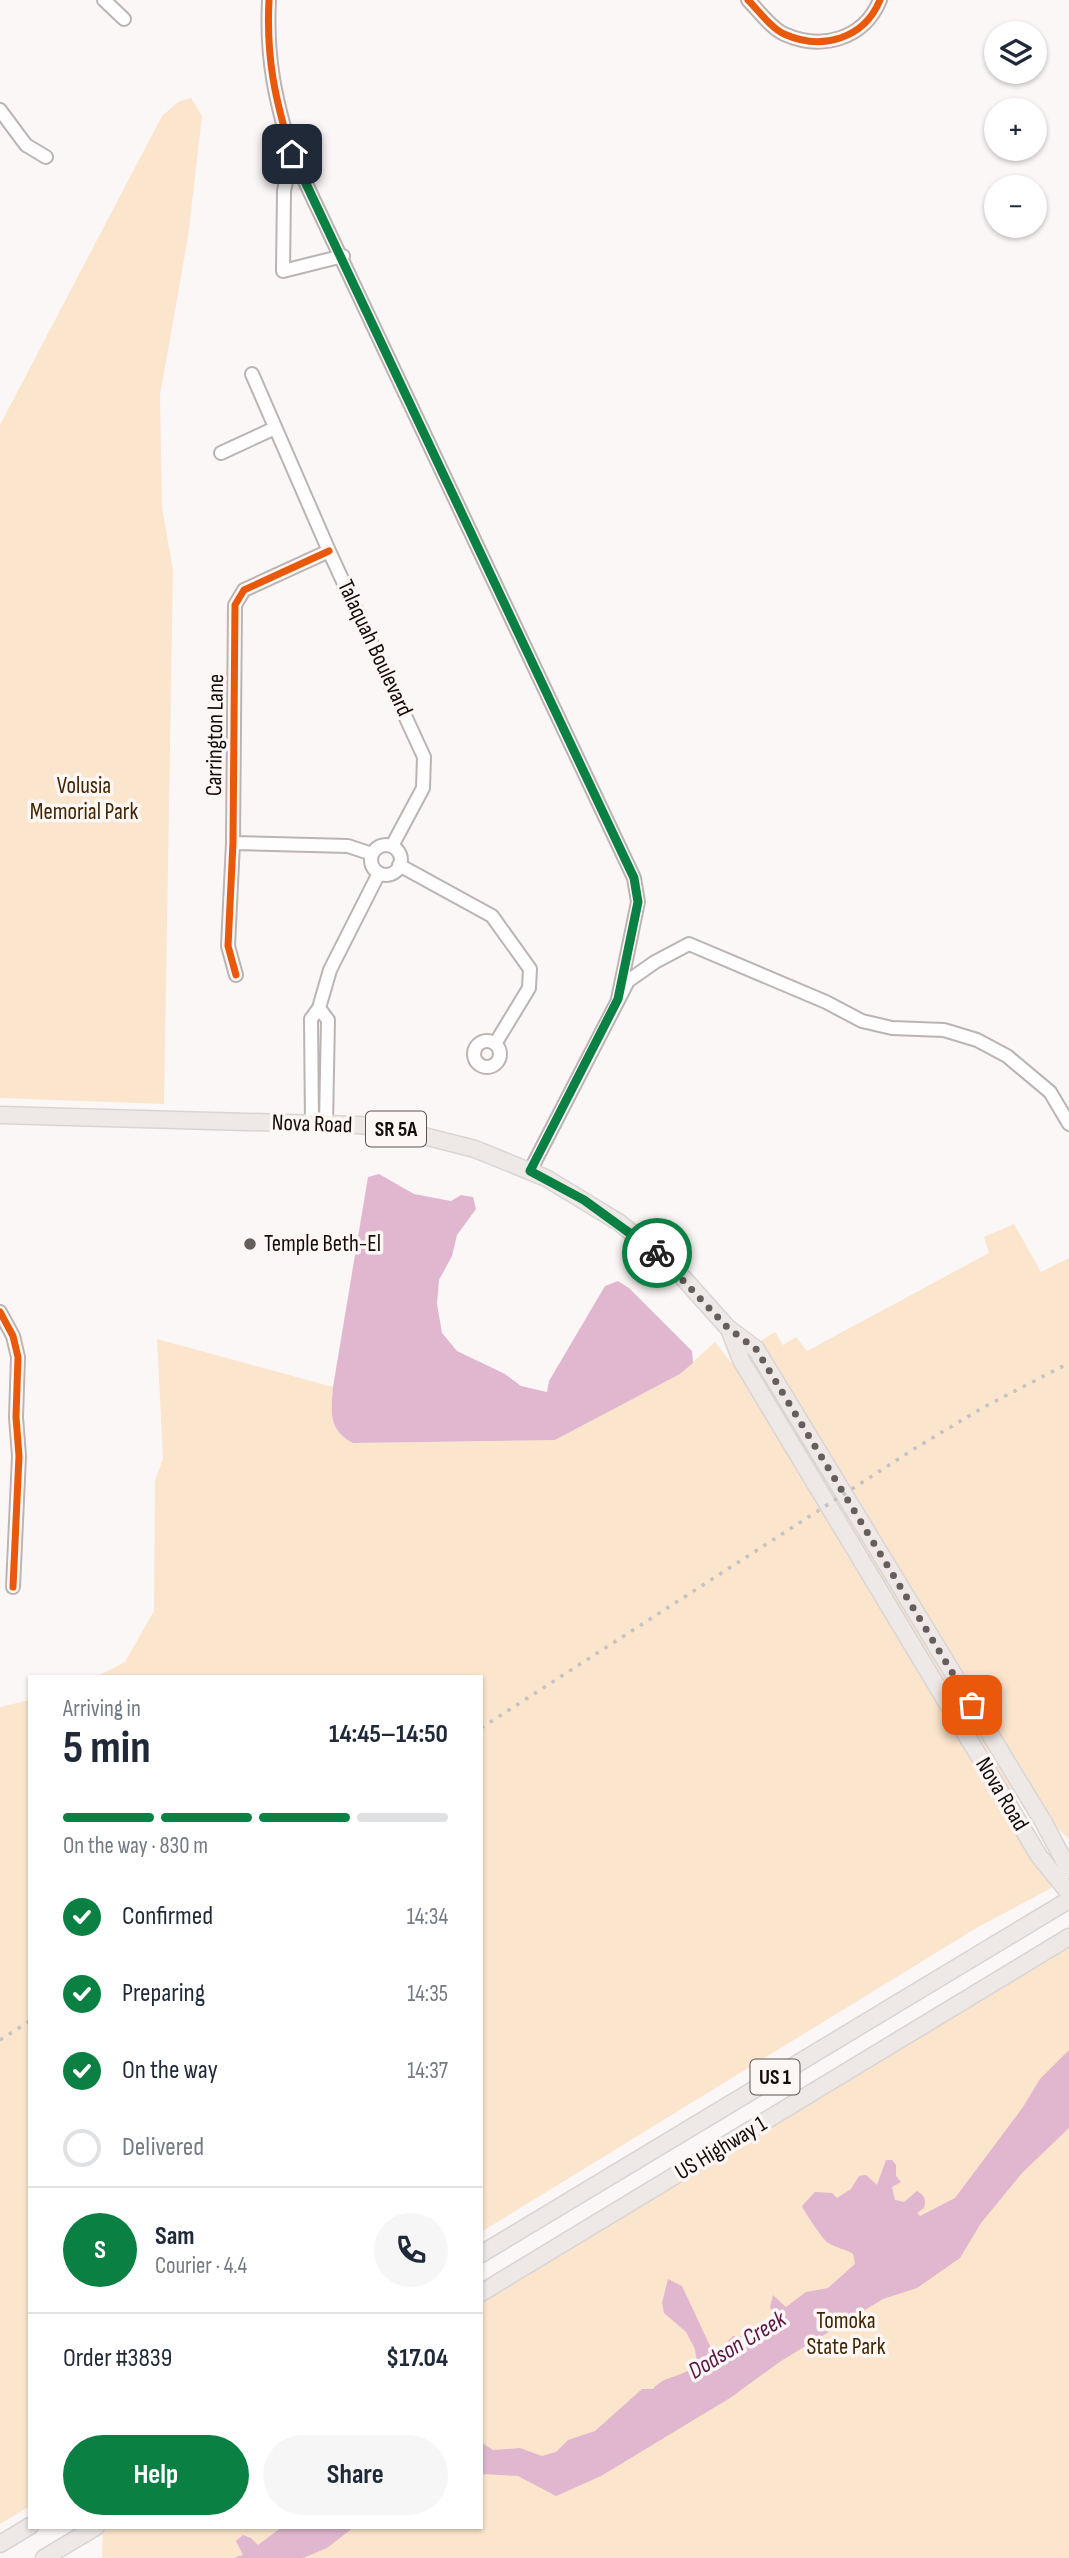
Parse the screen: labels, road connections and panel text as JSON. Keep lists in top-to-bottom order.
{
  "streets": {
    "main road": [
      "Nova Road",
      "SR 5A",
      "US 1",
      "US Highway 1"
    ],
    "street": ["Talaquah Boulevard", "Carrington Lane"]
  },
  "crossings": [
    ["Talaquah Boulevard", "Carrington Lane"]
  ],
  "water": ["Dodson Creek"],
  "parks": ["Volusia Memorial Park", "Tomoka State Park"],
  "places": ["Temple Beth-El"],
  "page": {
    "map_buttons": ["+", "−"],
    "heading": ["5 min", "Arriving in", "14:45–14:50"],
    "panel": [
      "Sam",
      "Courier · 4.4",
      "Order #3839",
      "$17.04"
    ],
    "bar": "On the way · 830 m",
    "list": [
      ["Confirmed", "14:34"],
      ["Preparing", "14:35"],
      ["On the way", "14:37"],
      "Delivered"
    ],
    "round": "S",
    "buttons": ["Help", "Share"]
  }
}
